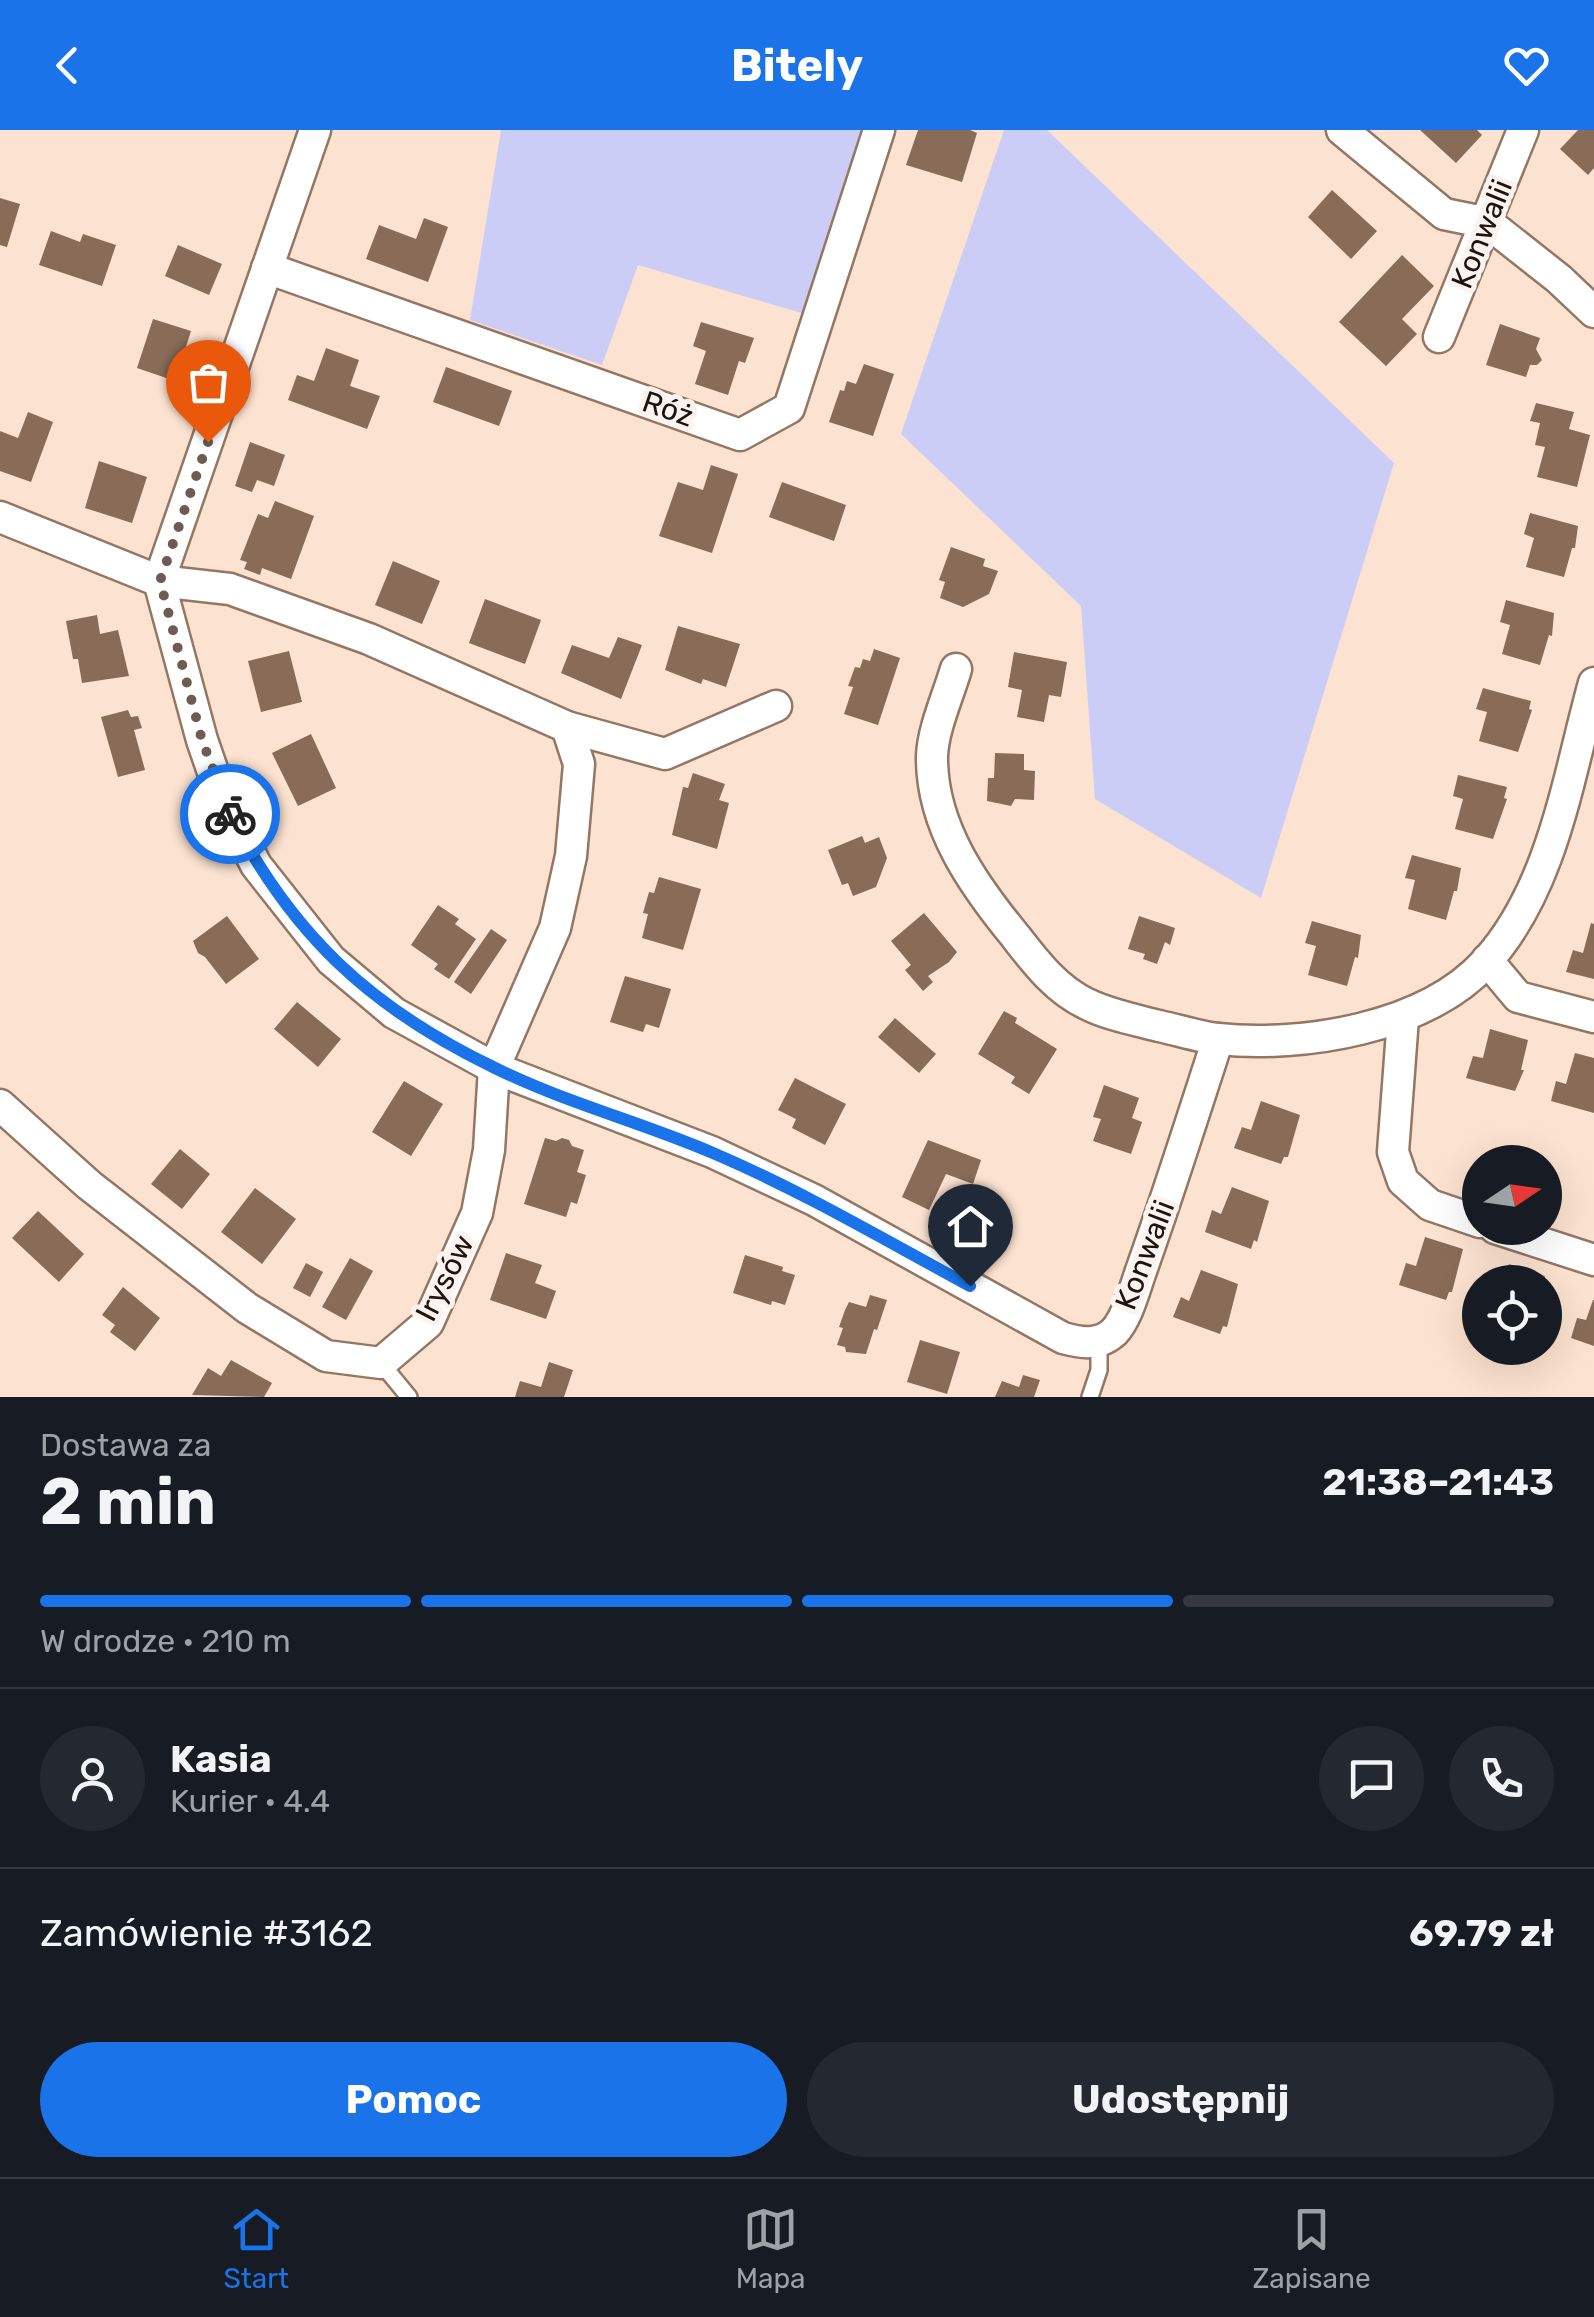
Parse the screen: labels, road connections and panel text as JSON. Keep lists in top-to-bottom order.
{
  "streets": {
    "street": ["Konwalii", "Róż", "Irysów"]
  },
  "crossings": [
    ["Konwalii", "Irysów"]
  ],
  "north": "right",
  "page": {
    "header": "Bitely",
    "heading": ["2 min", "Dostawa za", "21:38–21:43"],
    "panel": [
      "Kasia",
      "Kurier · 4.4",
      "Zamówienie #3162",
      "69.79 zł"
    ],
    "bar": "W drodze · 210 m",
    "buttons": ["Pomoc", "Udostępnij"],
    "tabs": ["Start", "Mapa", "Zapisane"]
  }
}
